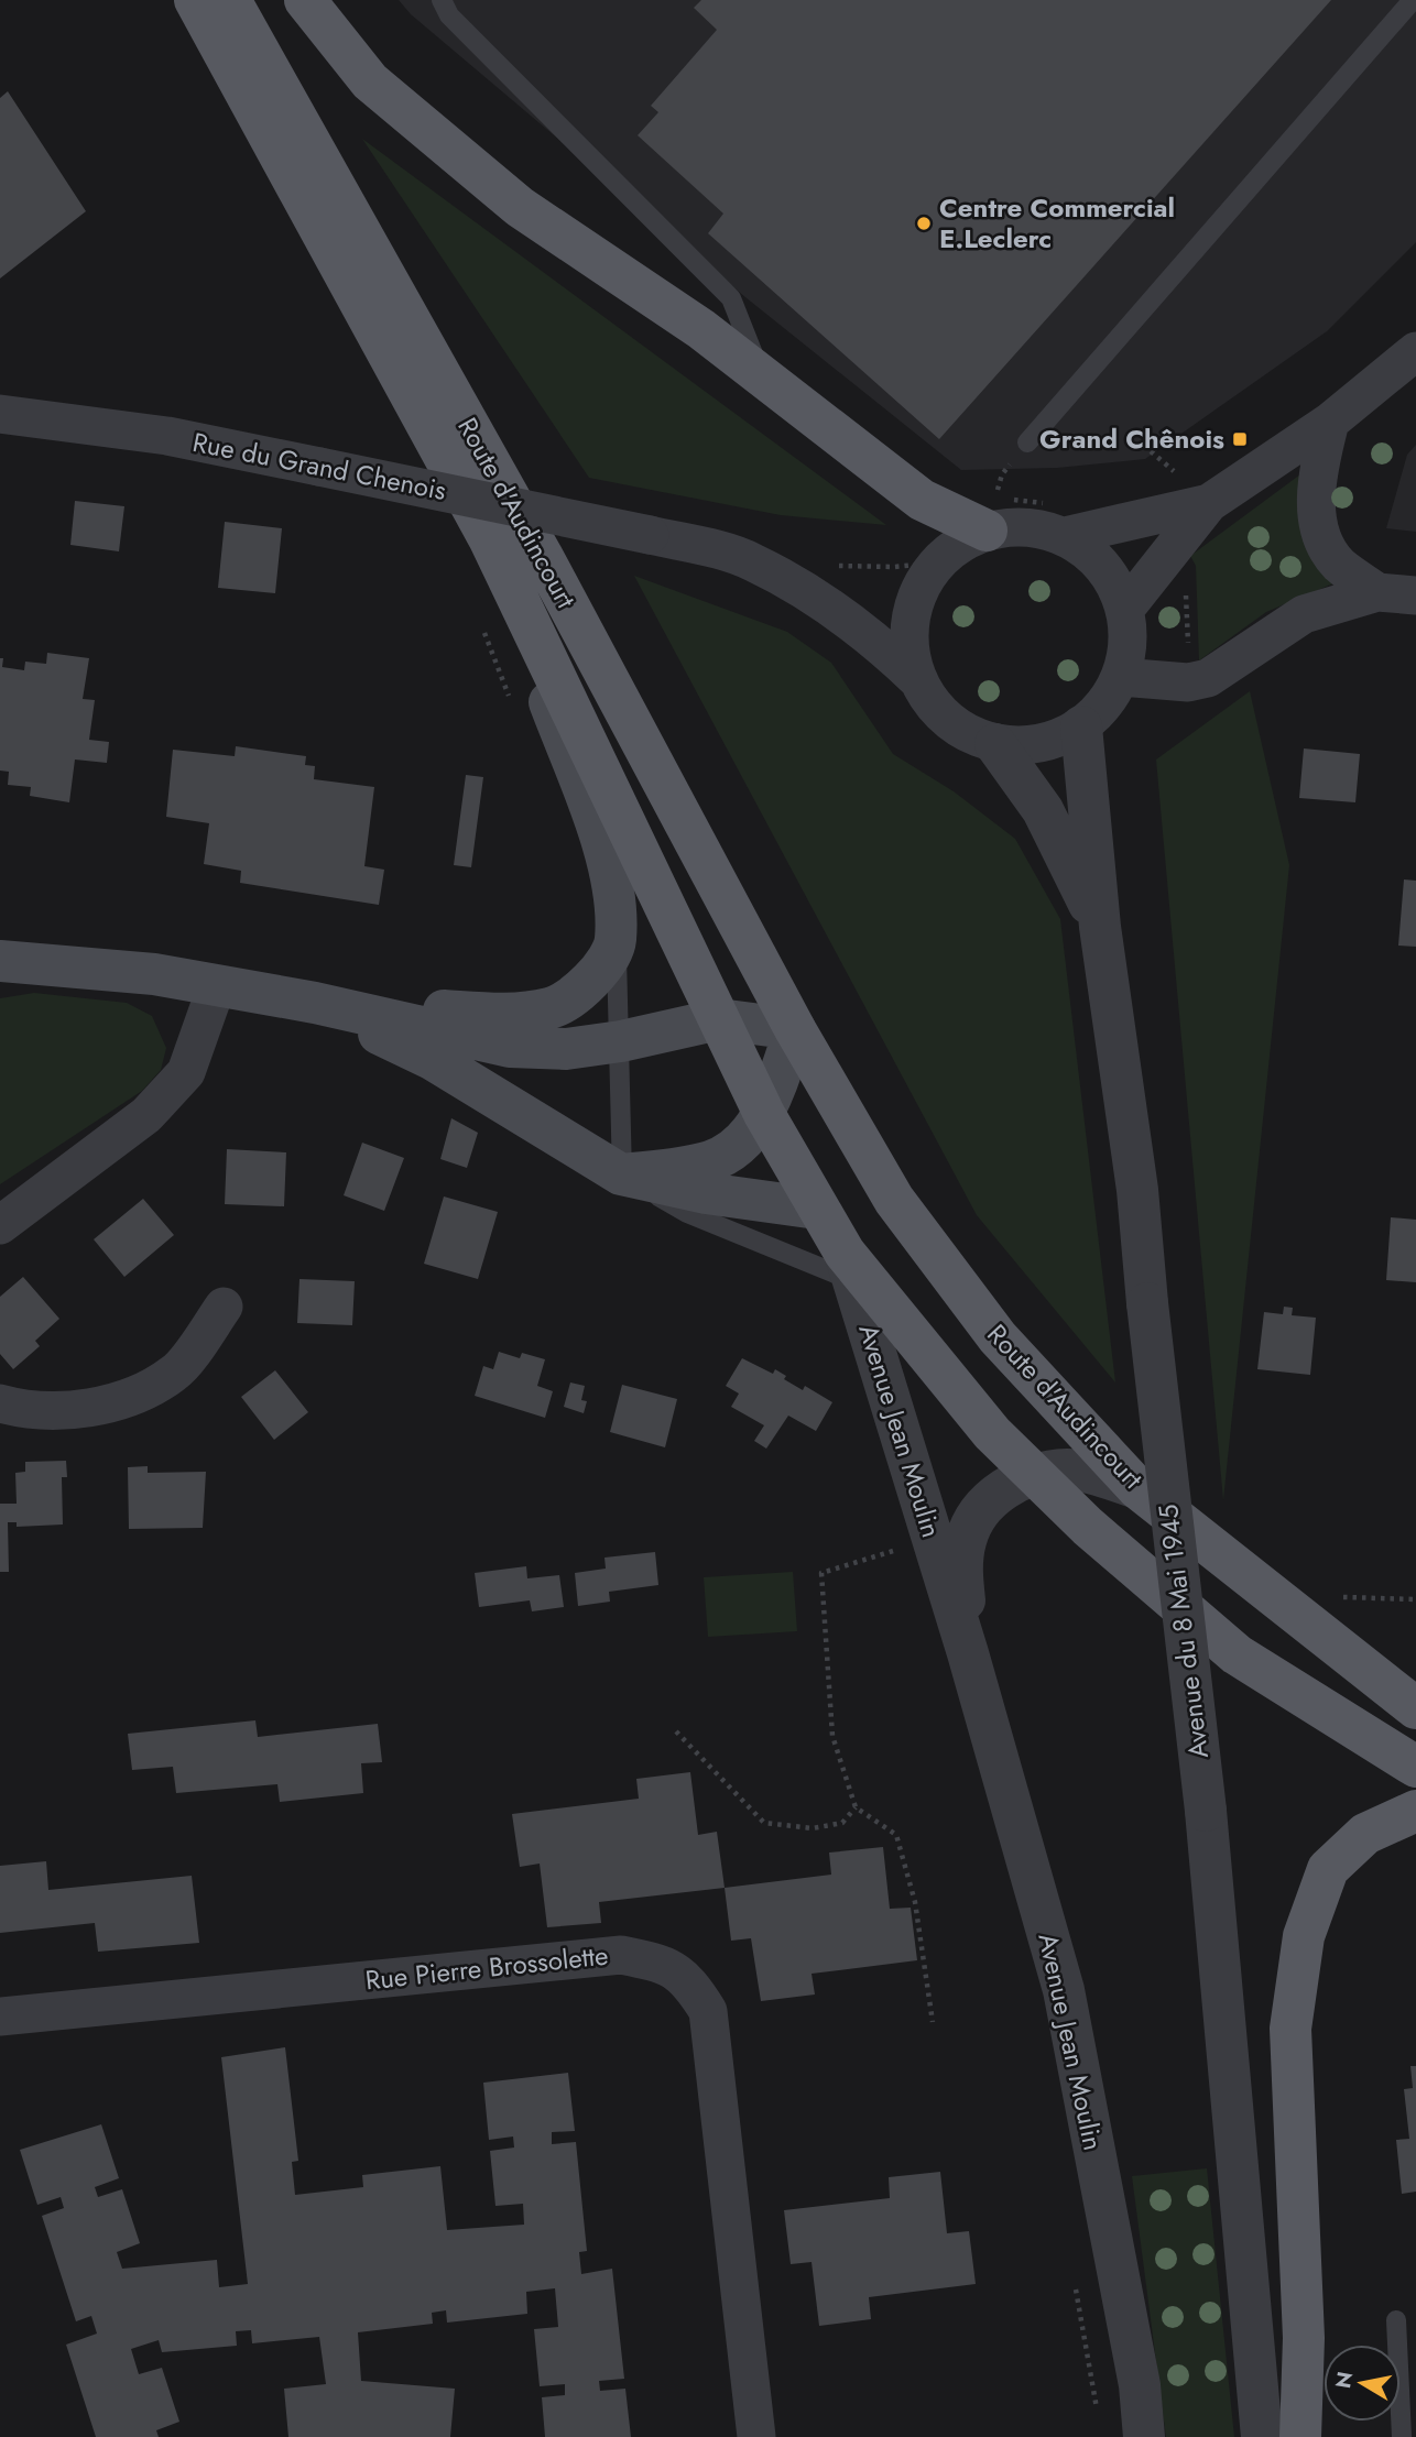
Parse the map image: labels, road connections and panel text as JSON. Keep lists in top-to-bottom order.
{
  "streets": {
    "main road": ["Route d'Audincourt"],
    "street": [
      "Rue du Grand Chenois",
      "Avenue Jean Moulin",
      "Avenue du 8 Mai 1945",
      "Rue Pierre Brossolette"
    ]
  },
  "crossings": [
    ["Rue du Grand Chenois", "Avenue du 8 Mai 1945"],
    ["Route d'Audincourt", "Avenue Jean Moulin"]
  ],
  "places": {
    "other": ["Centre Commercial E.Leclerc"],
    "transit": ["Grand Chênois"]
  },
  "north": "left"
}
